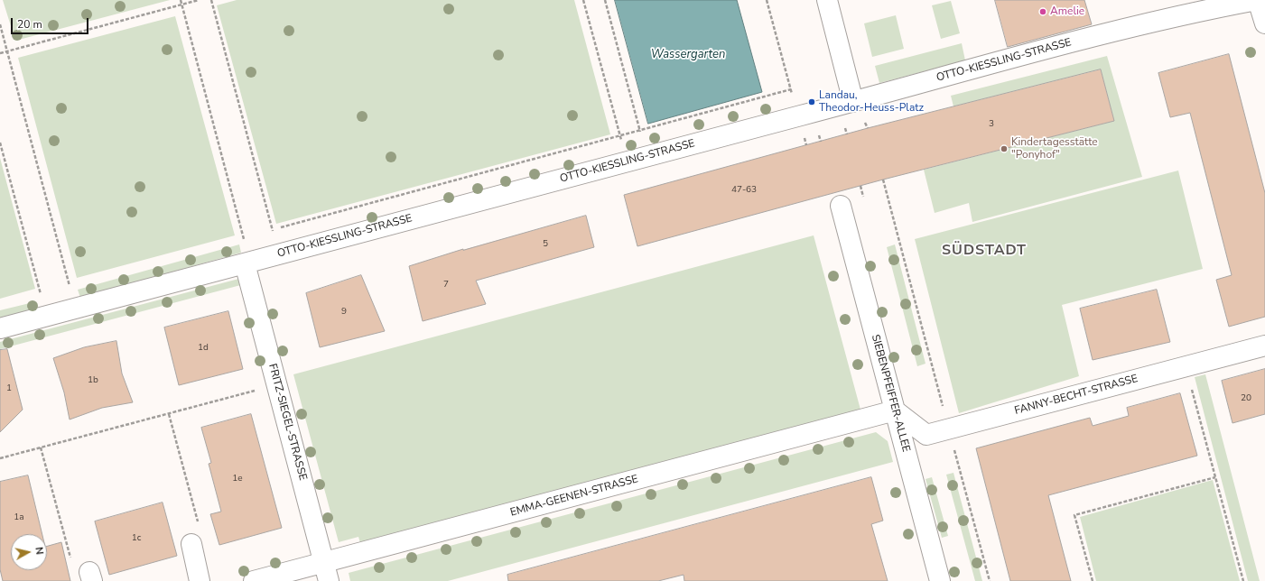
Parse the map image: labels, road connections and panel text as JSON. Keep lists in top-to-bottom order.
{
  "streets": {
    "street": [
      "OTTO-KIESSLING-STRASSE",
      "SIEBENPFEIFFER-ALLEE",
      "FANNY-BECHT-STRASSE",
      "FRITZ-SIEGEL-STRASSE",
      "EMMA-GEENEN-STRASSE"
    ]
  },
  "crossings": [
    ["OTTO-KIESSLING-STRASSE", "FRITZ-SIEGEL-STRASSE"],
    ["SIEBENPFEIFFER-ALLEE", "FANNY-BECHT-STRASSE"],
    ["SIEBENPFEIFFER-ALLEE", "EMMA-GEENEN-STRASSE"],
    ["FANNY-BECHT-STRASSE", "EMMA-GEENEN-STRASSE"],
    ["FRITZ-SIEGEL-STRASSE", "EMMA-GEENEN-STRASSE"]
  ],
  "districts": ["SÜDSTADT"],
  "water": ["Wassergarten"],
  "places": ["Amelie", "Landau, Theodor-Heuss-Platz", "Kindertagesstätte \"Ponyhof\""],
  "house_numbers": [
    "3",
    "47-63",
    "5",
    "7",
    "9",
    "1d",
    "1b",
    "1",
    "20",
    "1e",
    "1a",
    "1c"
  ],
  "scale_bar": "20 m",
  "north": "right"
}
